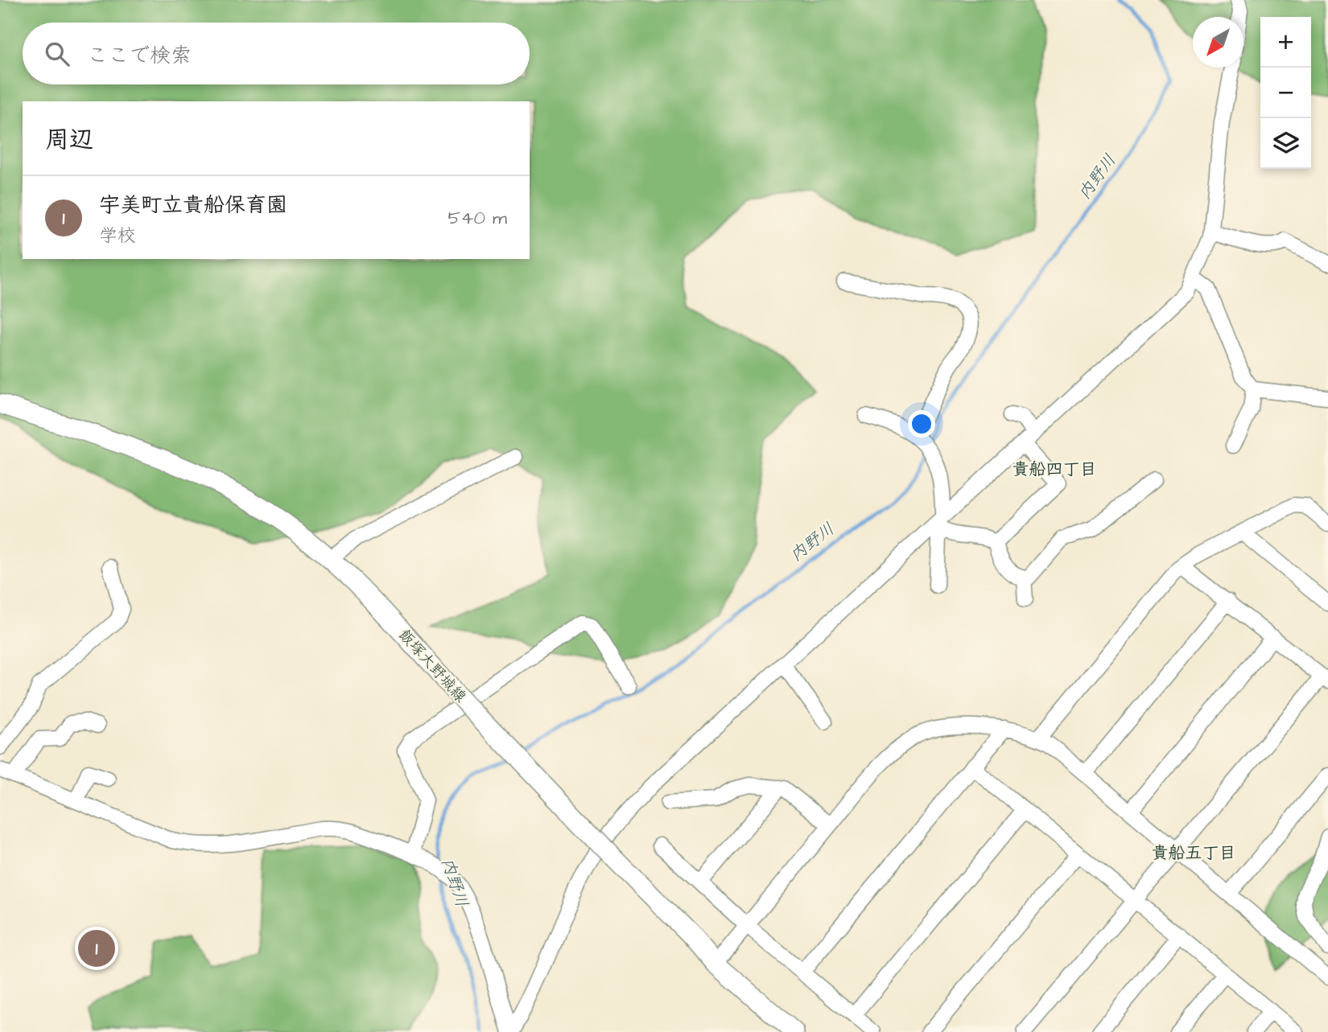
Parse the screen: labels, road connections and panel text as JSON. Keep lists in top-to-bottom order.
{
  "streets": {
    "main road": ["飯塚大野城線"]
  },
  "districts": ["貴船四丁目", "貴船五丁目"],
  "water": ["内野川"],
  "north": "bottom left",
  "page": {
    "map_buttons": ["+", "−"],
    "search": "ここで検索",
    "heading": "周辺",
    "list": [
      {
        "mark": "1",
        "name": "宇美町立貴船保育園",
        "note": "学校",
        "value": "540 m"
      }
    ],
    "pins": "1"
  }
}
